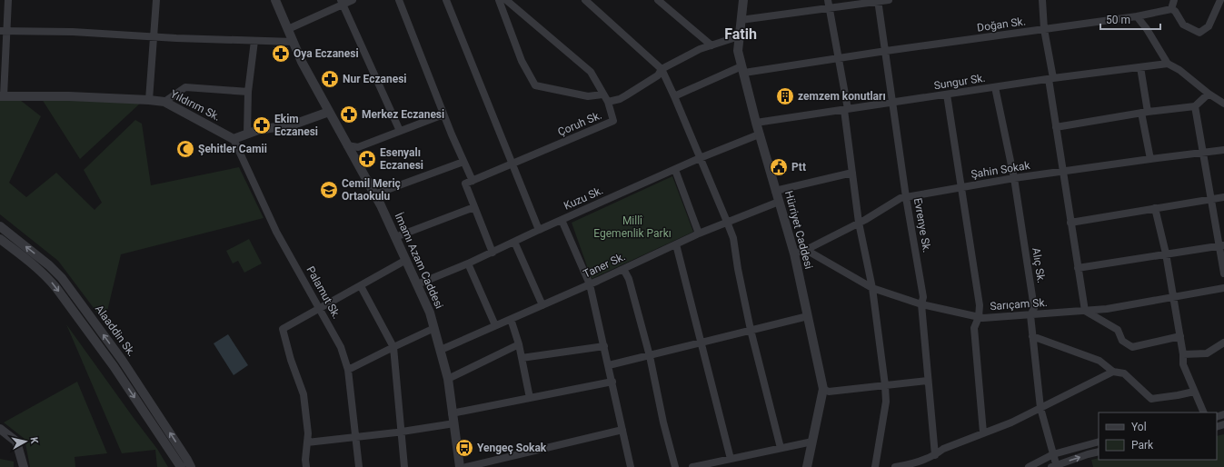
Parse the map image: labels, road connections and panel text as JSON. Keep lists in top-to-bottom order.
{
  "streets": {
    "street": [
      "Doğan Sk.",
      "Sungur Sk.",
      "Yıldırım Sk.",
      "Çoruh Sk.",
      "Şahin Sokak",
      "Kuzu Sk.",
      "Evrenye Sk.",
      "Hürriyet Caddesi",
      "İmamı Azam Caddesi",
      "Taner Sk.",
      "Alıç Sk.",
      "Palamut Sk.",
      "Sarıçam Sk.",
      "Alaaddin Sk."
    ]
  },
  "crossings": [
    ["Doğan Sk.", "Evrenye Sk."],
    ["Doğan Sk.", "Hürriyet Caddesi"],
    ["Sungur Sk.", "Evrenye Sk."],
    ["Sungur Sk.", "Hürriyet Caddesi"],
    ["Sungur Sk.", "Alıç Sk."],
    ["Yıldırım Sk.", "Palamut Sk."],
    ["Şahin Sokak", "Evrenye Sk."],
    ["Şahin Sokak", "Hürriyet Caddesi"],
    ["Şahin Sokak", "Alıç Sk."],
    ["Şahin Sokak", "Sarıçam Sk."],
    ["Kuzu Sk.", "Hürriyet Caddesi"],
    ["Kuzu Sk.", "İmamı Azam Caddesi"],
    ["Evrenye Sk.", "Sarıçam Sk."],
    ["Hürriyet Caddesi", "Taner Sk."],
    ["İmamı Azam Caddesi", "Taner Sk."],
    ["Alıç Sk.", "Sarıçam Sk."]
  ],
  "districts": ["Fatih"],
  "parks": ["Millî Egemenlik Parkı"],
  "places": {
    "pharmacy": [
      "Oya Eczanesi",
      "Nur Eczanesi",
      "Merkez Eczanesi",
      "Ekim Eczanesi",
      "Esenyalı Eczanesi"
    ],
    "building": ["zemzem konutları"],
    "mosque": ["Şehitler Camii"],
    "public building": ["Ptt"],
    "school or university": ["Cemil Meriç Ortaokulu"],
    "bus stop": ["Yengeç Sokak"]
  },
  "legend": ["Yol", "Park"],
  "scale_bar": "50 m",
  "north": "right"
}
